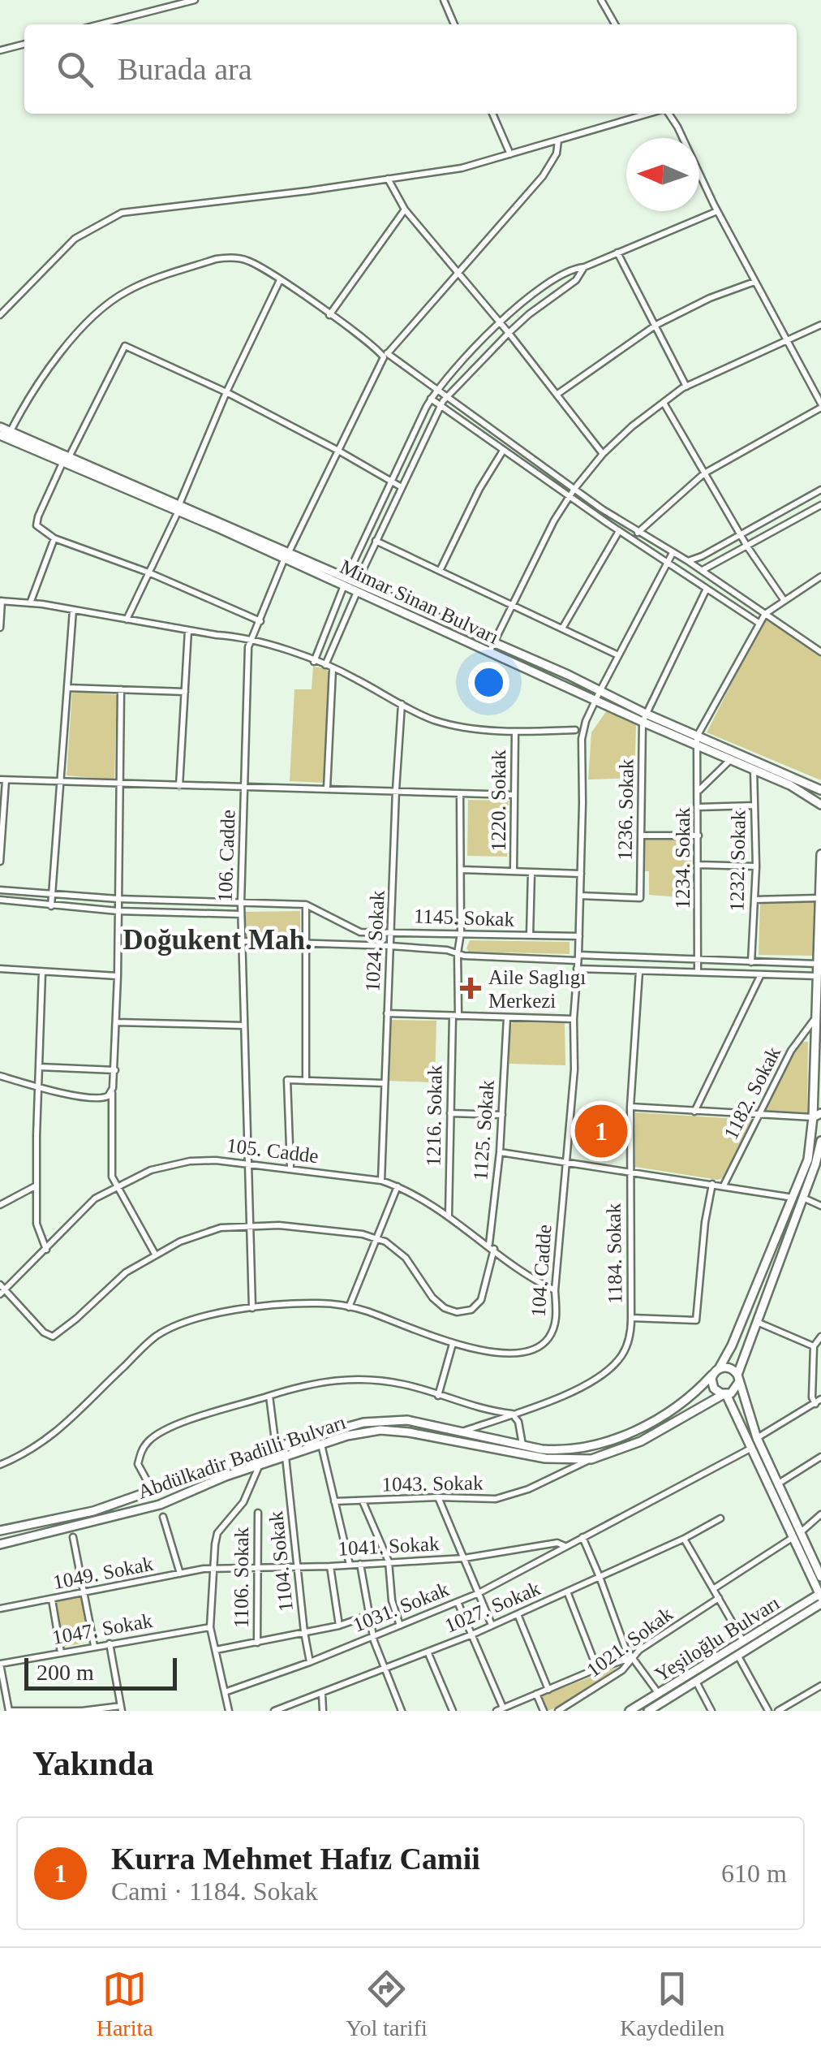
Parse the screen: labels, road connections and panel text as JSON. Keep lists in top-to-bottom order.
{
  "streets": {
    "main road": ["Mimar Sinan Bulvarı", "Abdülkadir Badilli Bulvarı", "Yeşiloğlu Bulvarı"],
    "street": [
      "1220. Sokak",
      "1236. Sokak",
      "106. Cadde",
      "1234. Sokak",
      "1232. Sokak",
      "1145. Sokak",
      "1024. Sokak",
      "1182. Sokak",
      "1216. Sokak",
      "1125. Sokak",
      "105. Cadde",
      "1184. Sokak",
      "104. Cadde",
      "1043. Sokak",
      "1041. Sokak",
      "1104. Sokak",
      "1049. Sokak",
      "1106. Sokak",
      "1031. Sokak",
      "1027. Sokak",
      "1047. Sokak",
      "1021. Sokak"
    ]
  },
  "crossings": [
    ["Mimar Sinan Bulvarı", "1236. Sokak"],
    ["Mimar Sinan Bulvarı", "106. Cadde"],
    ["Mimar Sinan Bulvarı", "1234. Sokak"],
    ["Mimar Sinan Bulvarı", "1232. Sokak"],
    ["Mimar Sinan Bulvarı", "104. Cadde"],
    ["1236. Sokak", "104. Cadde"],
    ["106. Cadde", "105. Cadde"],
    ["106. Cadde", "104. Cadde"],
    ["1145. Sokak", "1024. Sokak"],
    ["1145. Sokak", "1216. Sokak"],
    ["1145. Sokak", "104. Cadde"],
    ["1024. Sokak", "105. Cadde"],
    ["1182. Sokak", "Abdülkadir Badilli Bulvarı"],
    ["1216. Sokak", "105. Cadde"],
    ["1125. Sokak", "105. Cadde"],
    ["105. Cadde", "104. Cadde"],
    ["1184. Sokak", "Abdülkadir Badilli Bulvarı"],
    ["Abdülkadir Badilli Bulvarı", "1043. Sokak"],
    ["Abdülkadir Badilli Bulvarı", "1104. Sokak"],
    ["1041. Sokak", "1104. Sokak"],
    ["1041. Sokak", "1049. Sokak"],
    ["1041. Sokak", "1106. Sokak"],
    ["1041. Sokak", "1031. Sokak"],
    ["1104. Sokak", "1031. Sokak"]
  ],
  "districts": ["Doğukent Mah."],
  "places": {
    "health": ["Aile Saglıgı Merkezi"]
  },
  "scale_bar": "200 m",
  "north": "left",
  "page": {
    "search": "Burada ara",
    "pins": "1",
    "scale": "200 m",
    "heading": "Yakında",
    "list": [
      {
        "mark": "1",
        "name": "Kurra Mehmet Hafız Camii",
        "note": "Cami · 1184. Sokak",
        "value": "610 m"
      }
    ],
    "nav": ["Harita", "Yol tarifi", "Kaydedilen"]
  }
}
